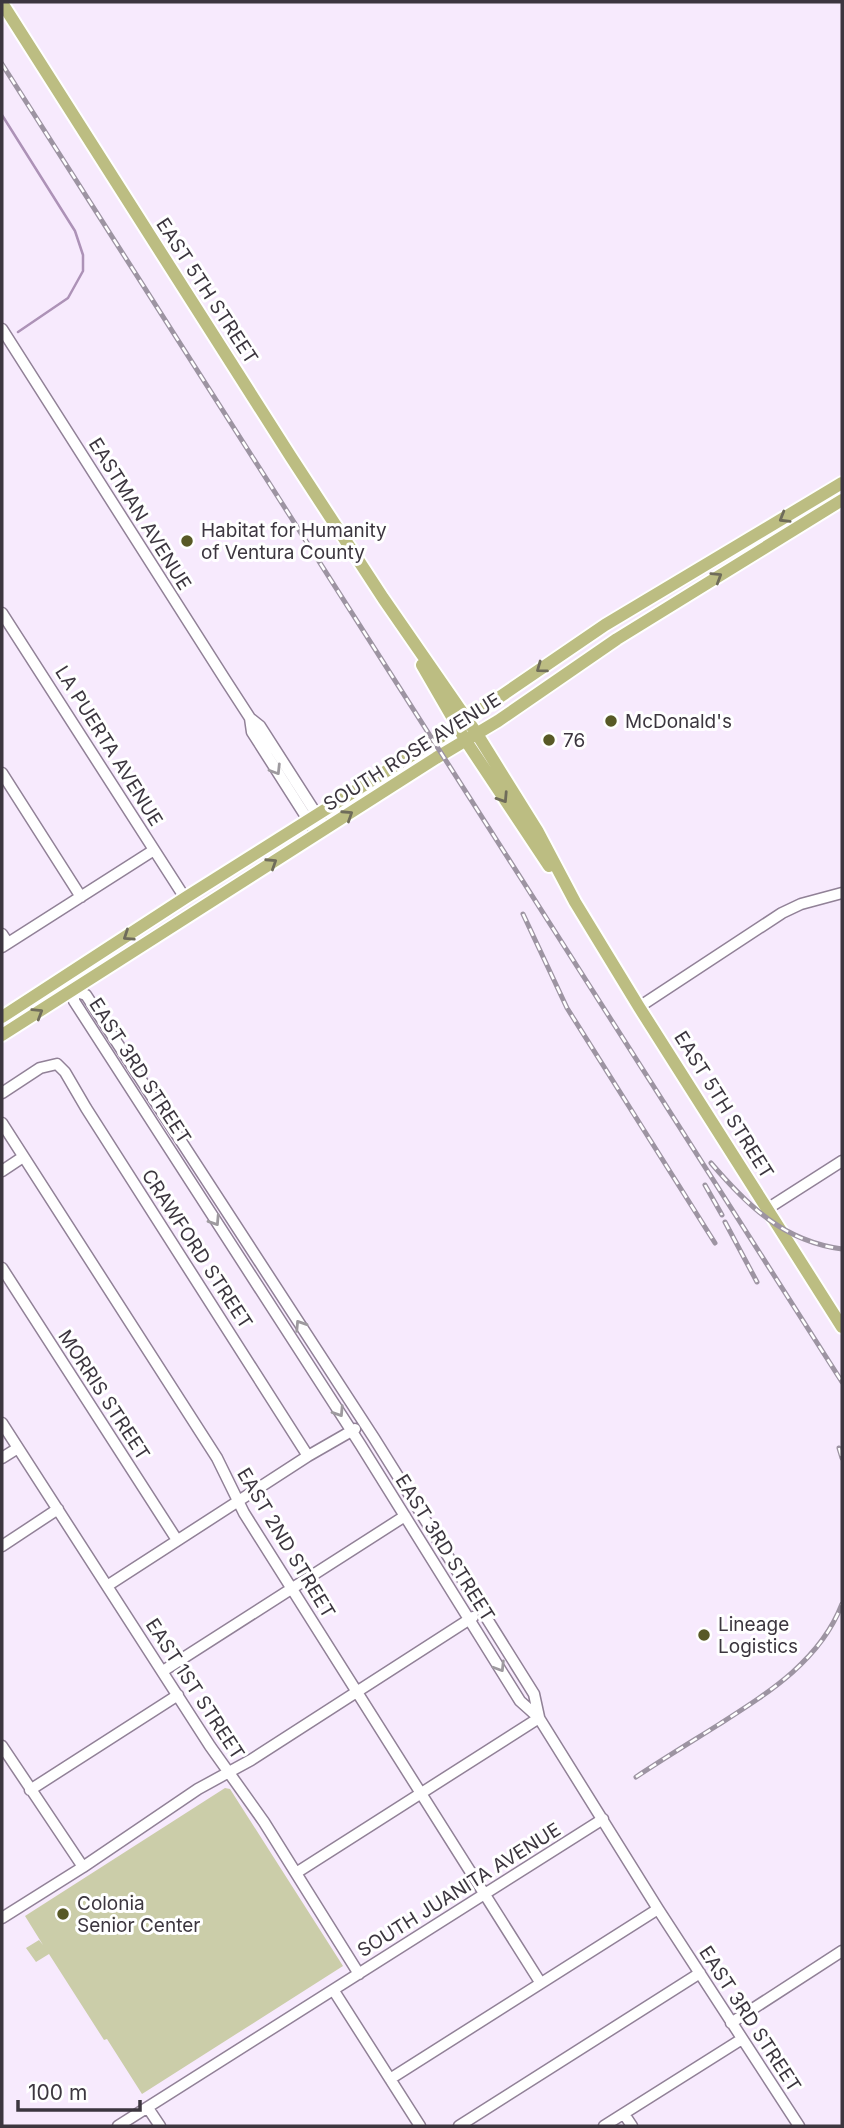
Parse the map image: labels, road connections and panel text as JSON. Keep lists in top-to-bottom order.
{
  "streets": {
    "main road": ["EAST 5TH STREET", "SOUTH ROSE AVENUE"],
    "street": [
      "EASTMAN AVENUE",
      "LA PUERTA AVENUE",
      "EAST 3RD STREET",
      "CRAWFORD STREET",
      "MORRIS STREET",
      "EAST 2ND STREET",
      "EAST 1ST STREET",
      "SOUTH JUANITA AVENUE"
    ]
  },
  "crossings": [
    ["EAST 5TH STREET", "SOUTH ROSE AVENUE"],
    ["EASTMAN AVENUE", "SOUTH ROSE AVENUE"],
    ["LA PUERTA AVENUE", "SOUTH ROSE AVENUE"],
    ["SOUTH ROSE AVENUE", "EAST 3RD STREET"],
    ["EAST 3RD STREET", "SOUTH JUANITA AVENUE"],
    ["EAST 2ND STREET", "SOUTH JUANITA AVENUE"],
    ["EAST 1ST STREET", "SOUTH JUANITA AVENUE"]
  ],
  "places": [
    "Habitat for Humanity of Ventura County",
    "McDonald's",
    "76",
    "Lineage Logistics",
    "Colonia Senior Center"
  ],
  "scale_bar": "100 m"
}
